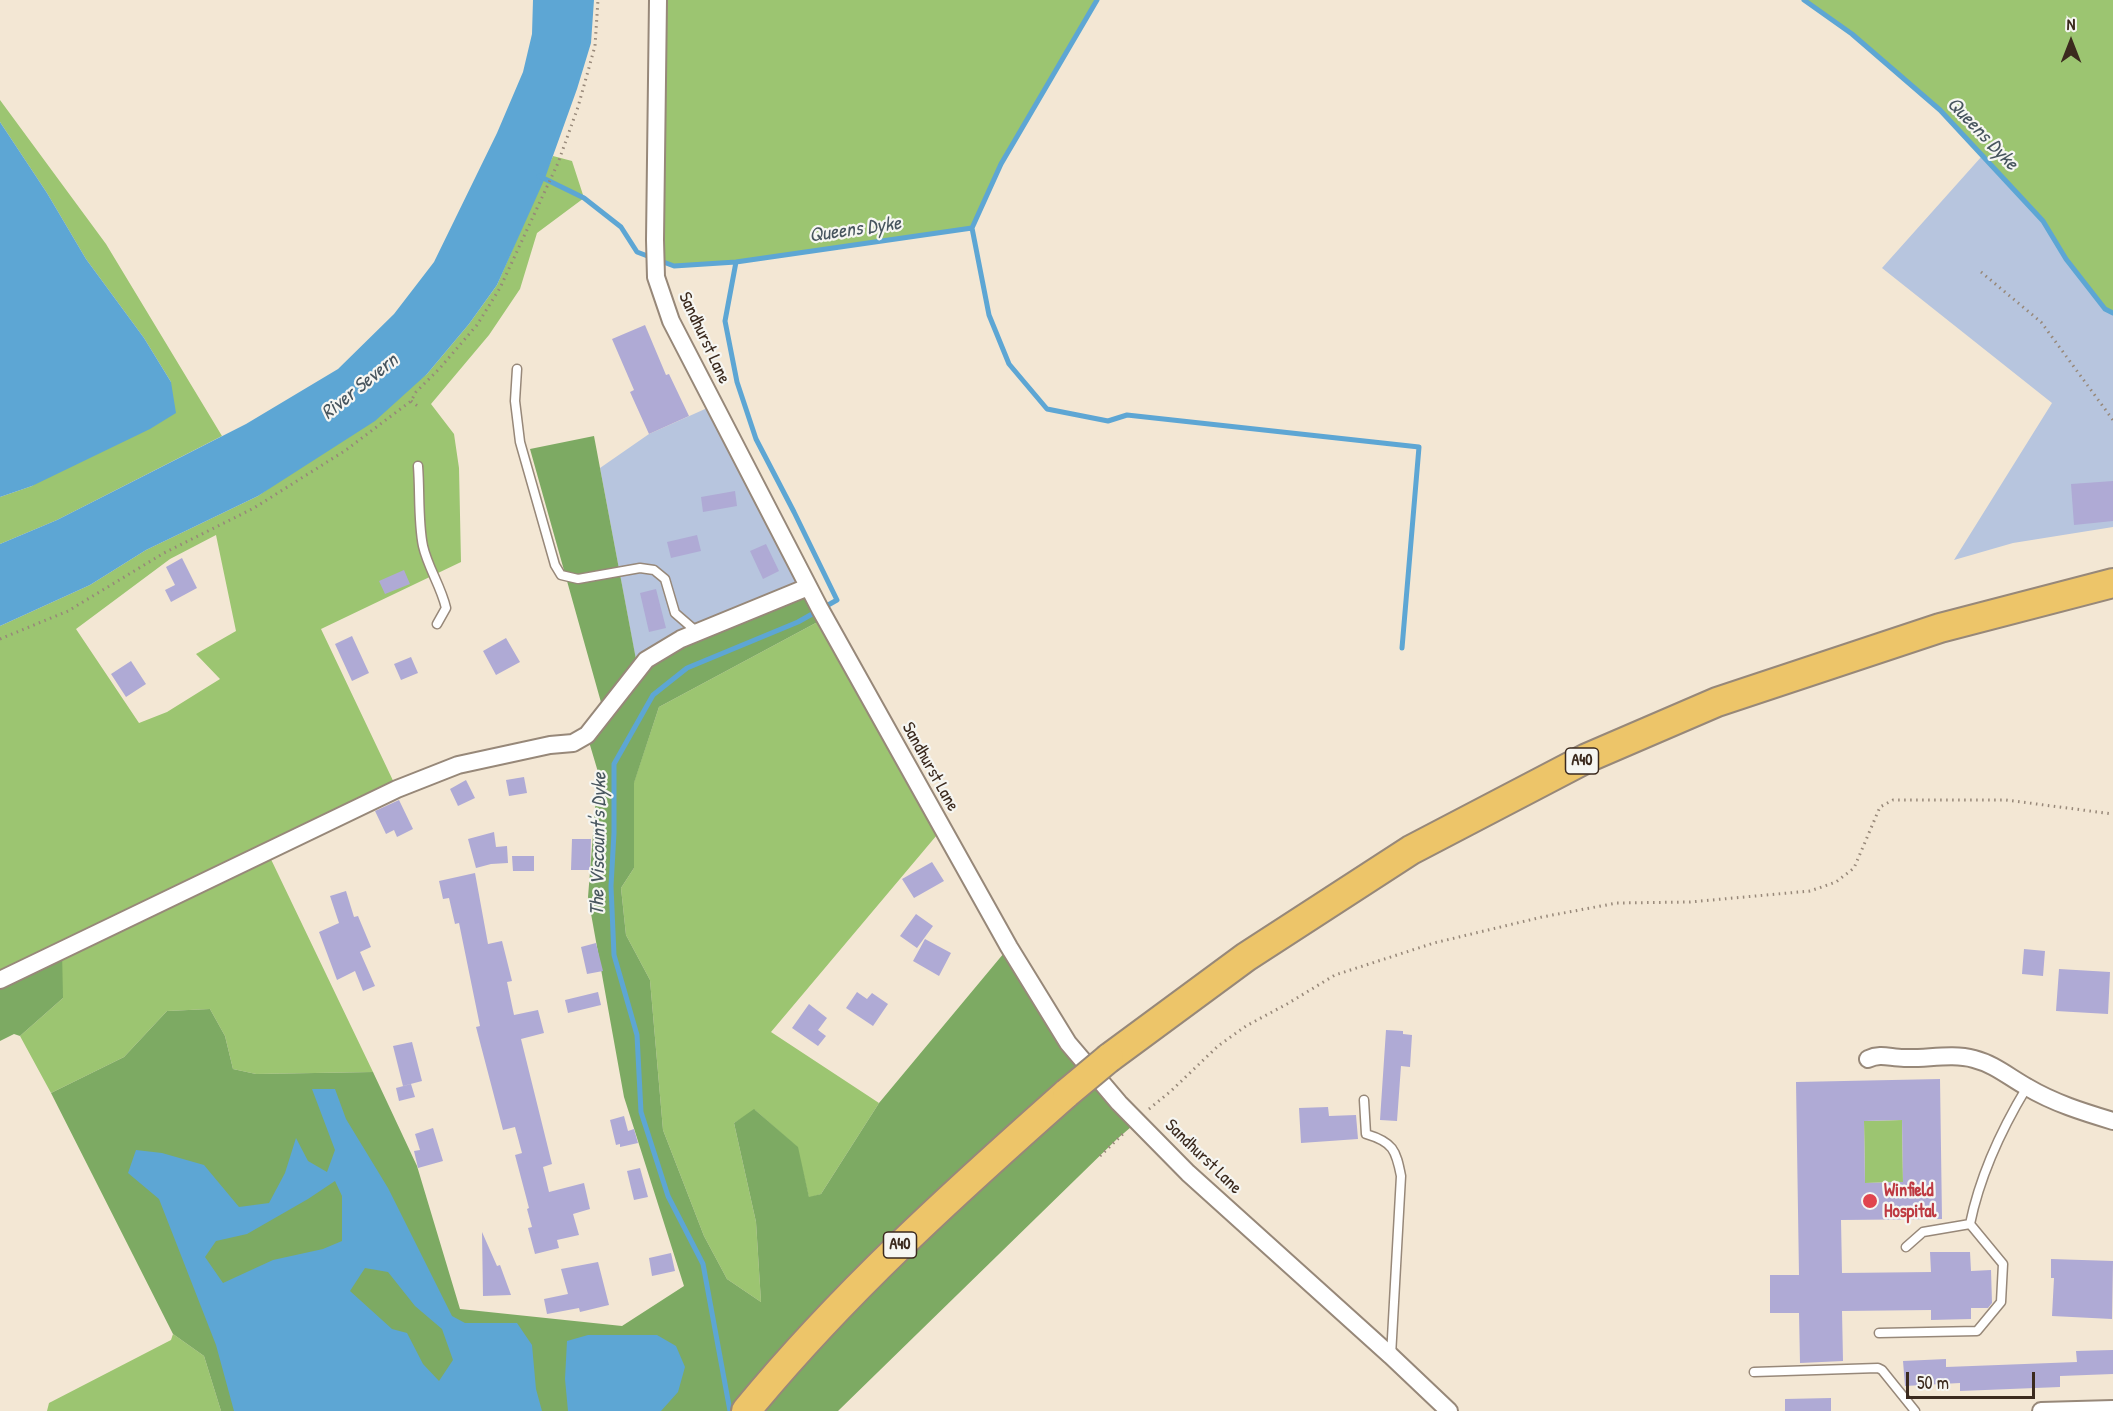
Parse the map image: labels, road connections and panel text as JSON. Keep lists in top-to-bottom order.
{
  "streets": {
    "highway": ["A40"],
    "street": ["Sandhurst Lane"]
  },
  "water": ["Queens Dyke", "River Severn", "The Viscount's Dyke"],
  "places": ["Winfield Hospital"],
  "scale_bar": "50 m",
  "north": "top"
}
